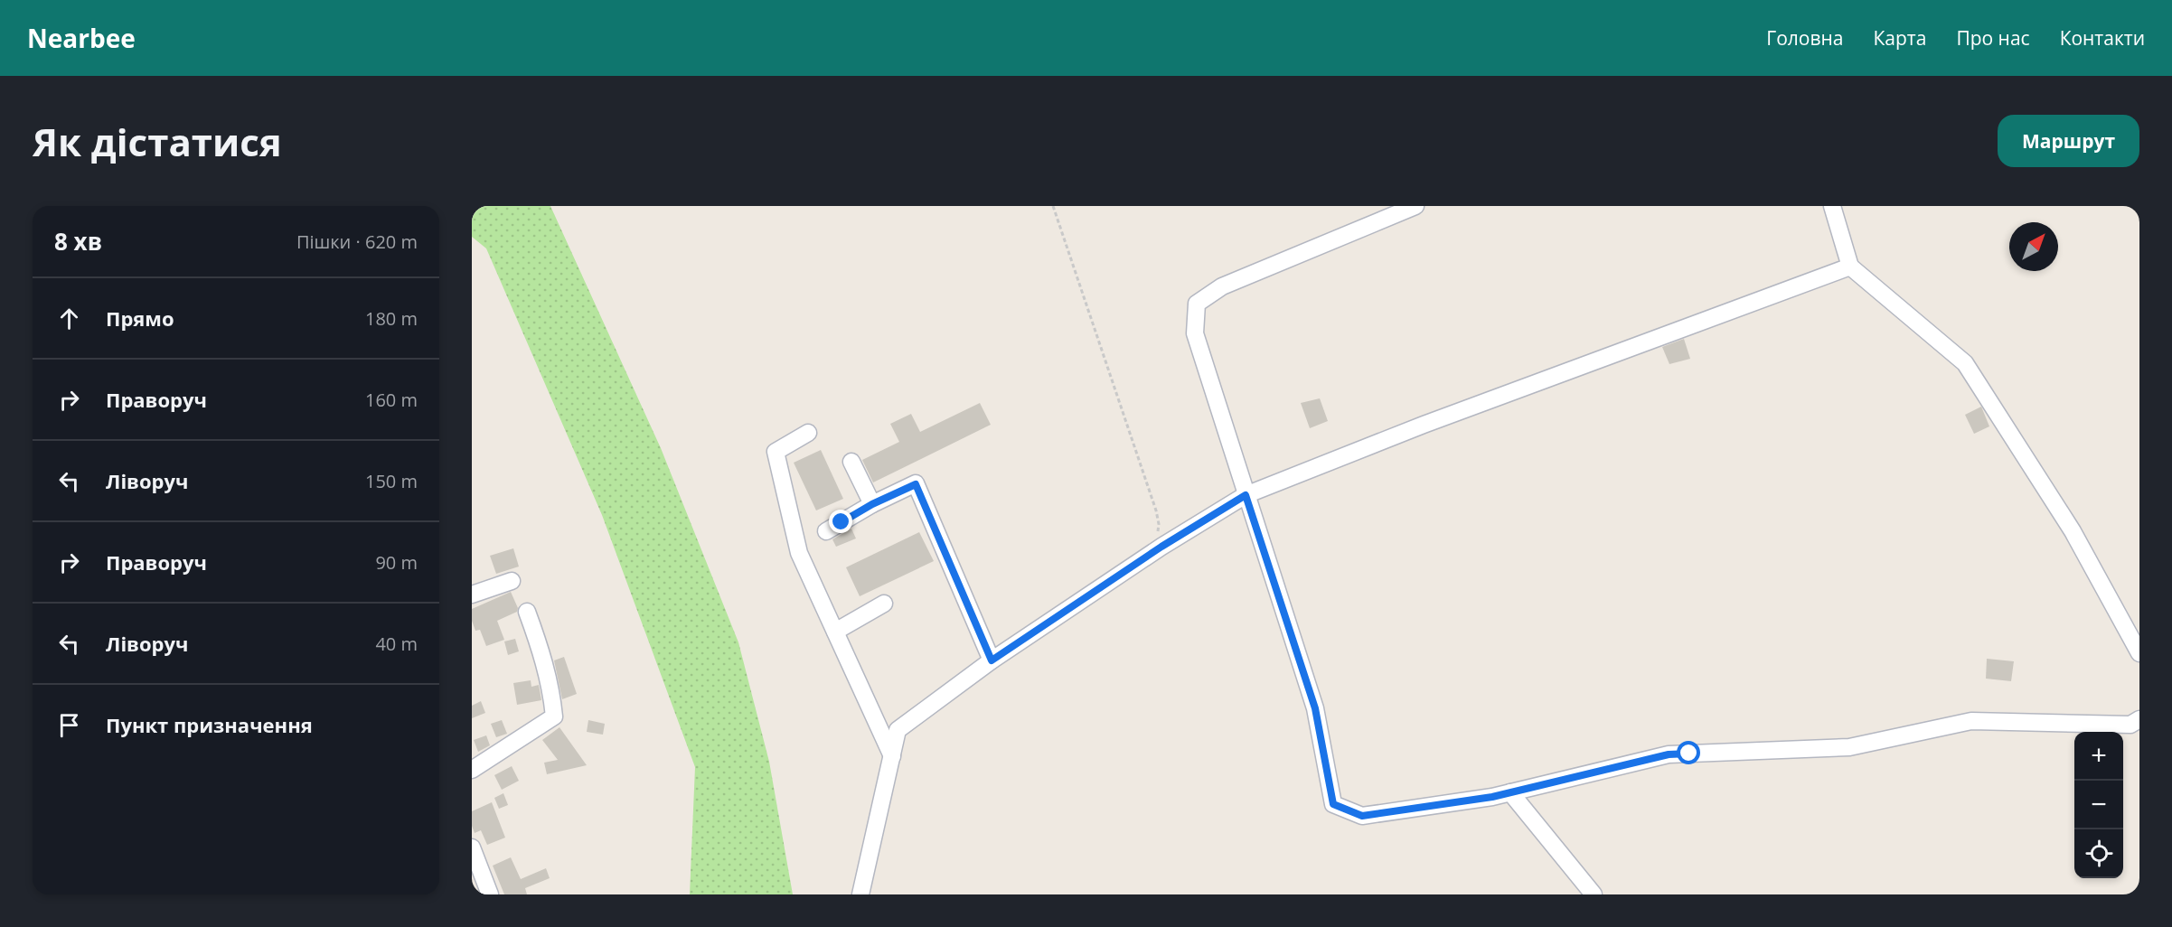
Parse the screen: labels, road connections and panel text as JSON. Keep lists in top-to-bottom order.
{
  "north": "top right",
  "page": {
    "header": "Nearbee",
    "nav": [
      "Головна",
      "Карта",
      "Про нас",
      "Контакти"
    ],
    "buttons": "Маршрут",
    "title": "Як дістатися",
    "heading": ["8 хв", "Пішки · 620 m"],
    "list": [
      ["Прямо", "180 m"],
      ["Праворуч", "160 m"],
      ["Ліворуч", "150 m"],
      ["Праворуч", "90 m"],
      ["Ліворуч", "40 m"],
      "Пункт призначення"
    ],
    "map_buttons": ["+", "−"]
  }
}
